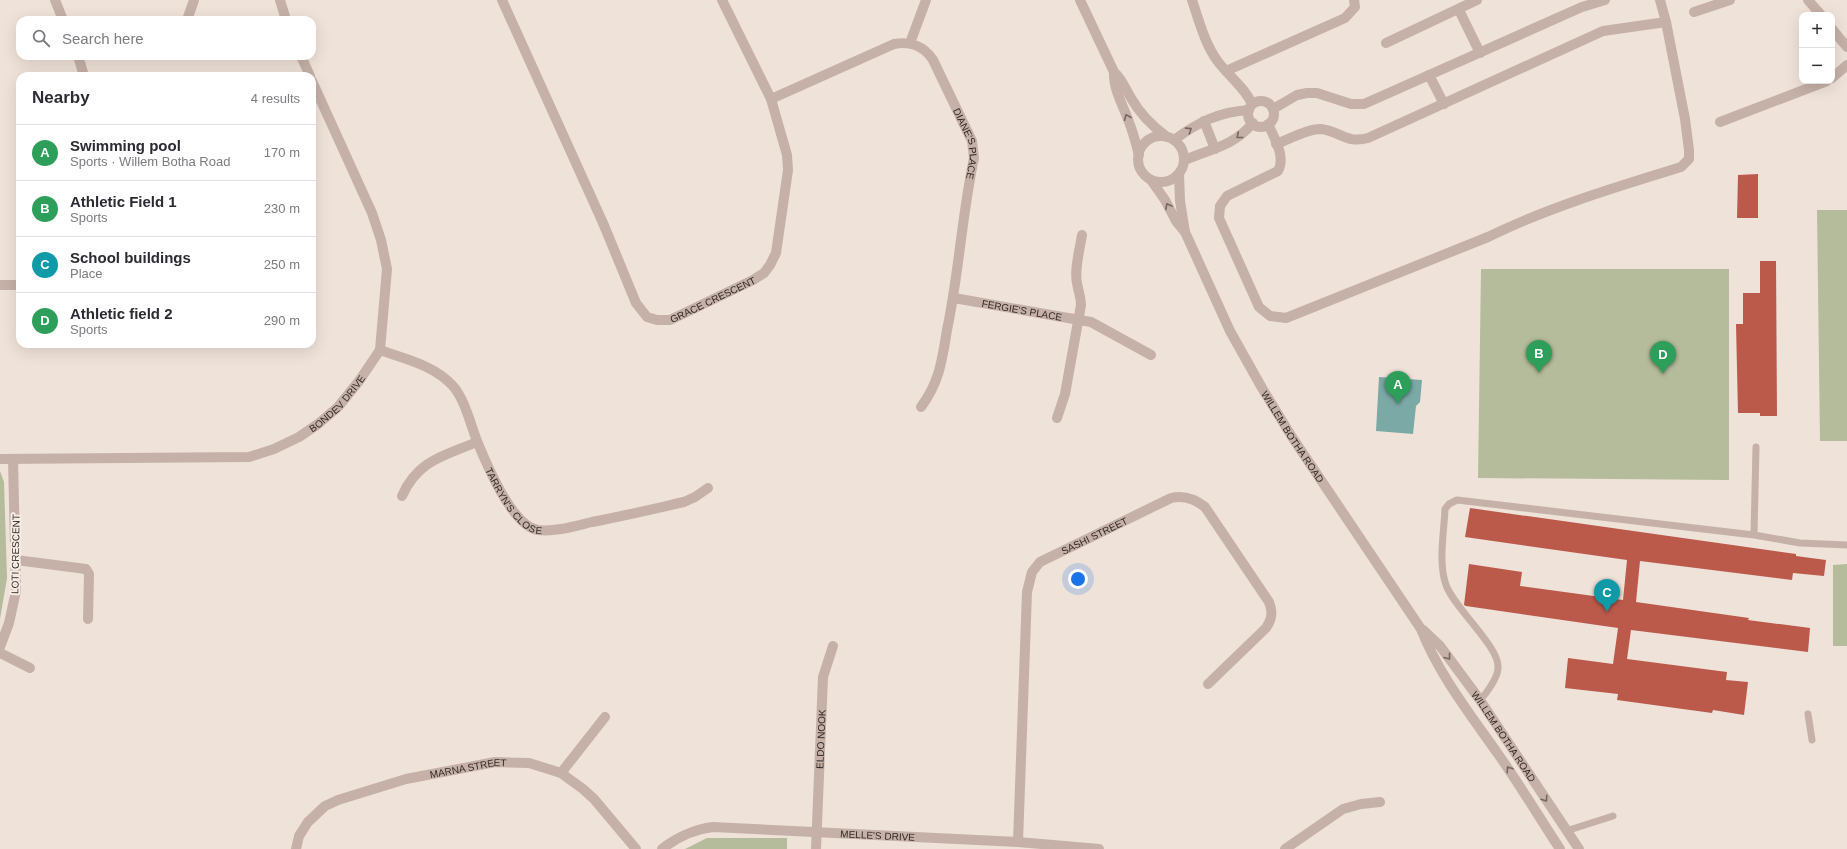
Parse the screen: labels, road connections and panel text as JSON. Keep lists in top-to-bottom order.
{
  "streets": {
    "street": [
      "DIANE'S PLACE",
      "GRACE CRESCENT",
      "FERGIE'S PLACE",
      "BONDEV DRIVE",
      "WILLEM BOTHA ROAD",
      "TARRYN'S CLOSE",
      "SASHI STREET",
      "LOTI CRESCENT",
      "ELDO NOOK",
      "MARNA STREET",
      "MELLE'S DRIVE"
    ]
  },
  "crossings": [
    ["DIANE'S PLACE", "FERGIE'S PLACE"],
    ["BONDEV DRIVE", "TARRYN'S CLOSE"],
    ["BONDEV DRIVE", "LOTI CRESCENT"],
    ["SASHI STREET", "MELLE'S DRIVE"],
    ["ELDO NOOK", "MELLE'S DRIVE"]
  ],
  "page": {
    "map_buttons": ["+", "−"],
    "search": "Search here",
    "heading": ["Nearby", "4 results"],
    "list": [
      {
        "mark": "A",
        "name": "Swimming pool",
        "note": "Sports · Willem Botha Road",
        "value": "170 m"
      },
      {
        "mark": "B",
        "name": "Athletic Field 1",
        "note": "Sports",
        "value": "230 m"
      },
      {
        "mark": "C",
        "name": "School buildings",
        "note": "Place",
        "value": "250 m"
      },
      {
        "mark": "D",
        "name": "Athletic field 2",
        "note": "Sports",
        "value": "290 m"
      }
    ],
    "pins": [
      "B",
      "D",
      "A",
      "C"
    ]
  }
}
